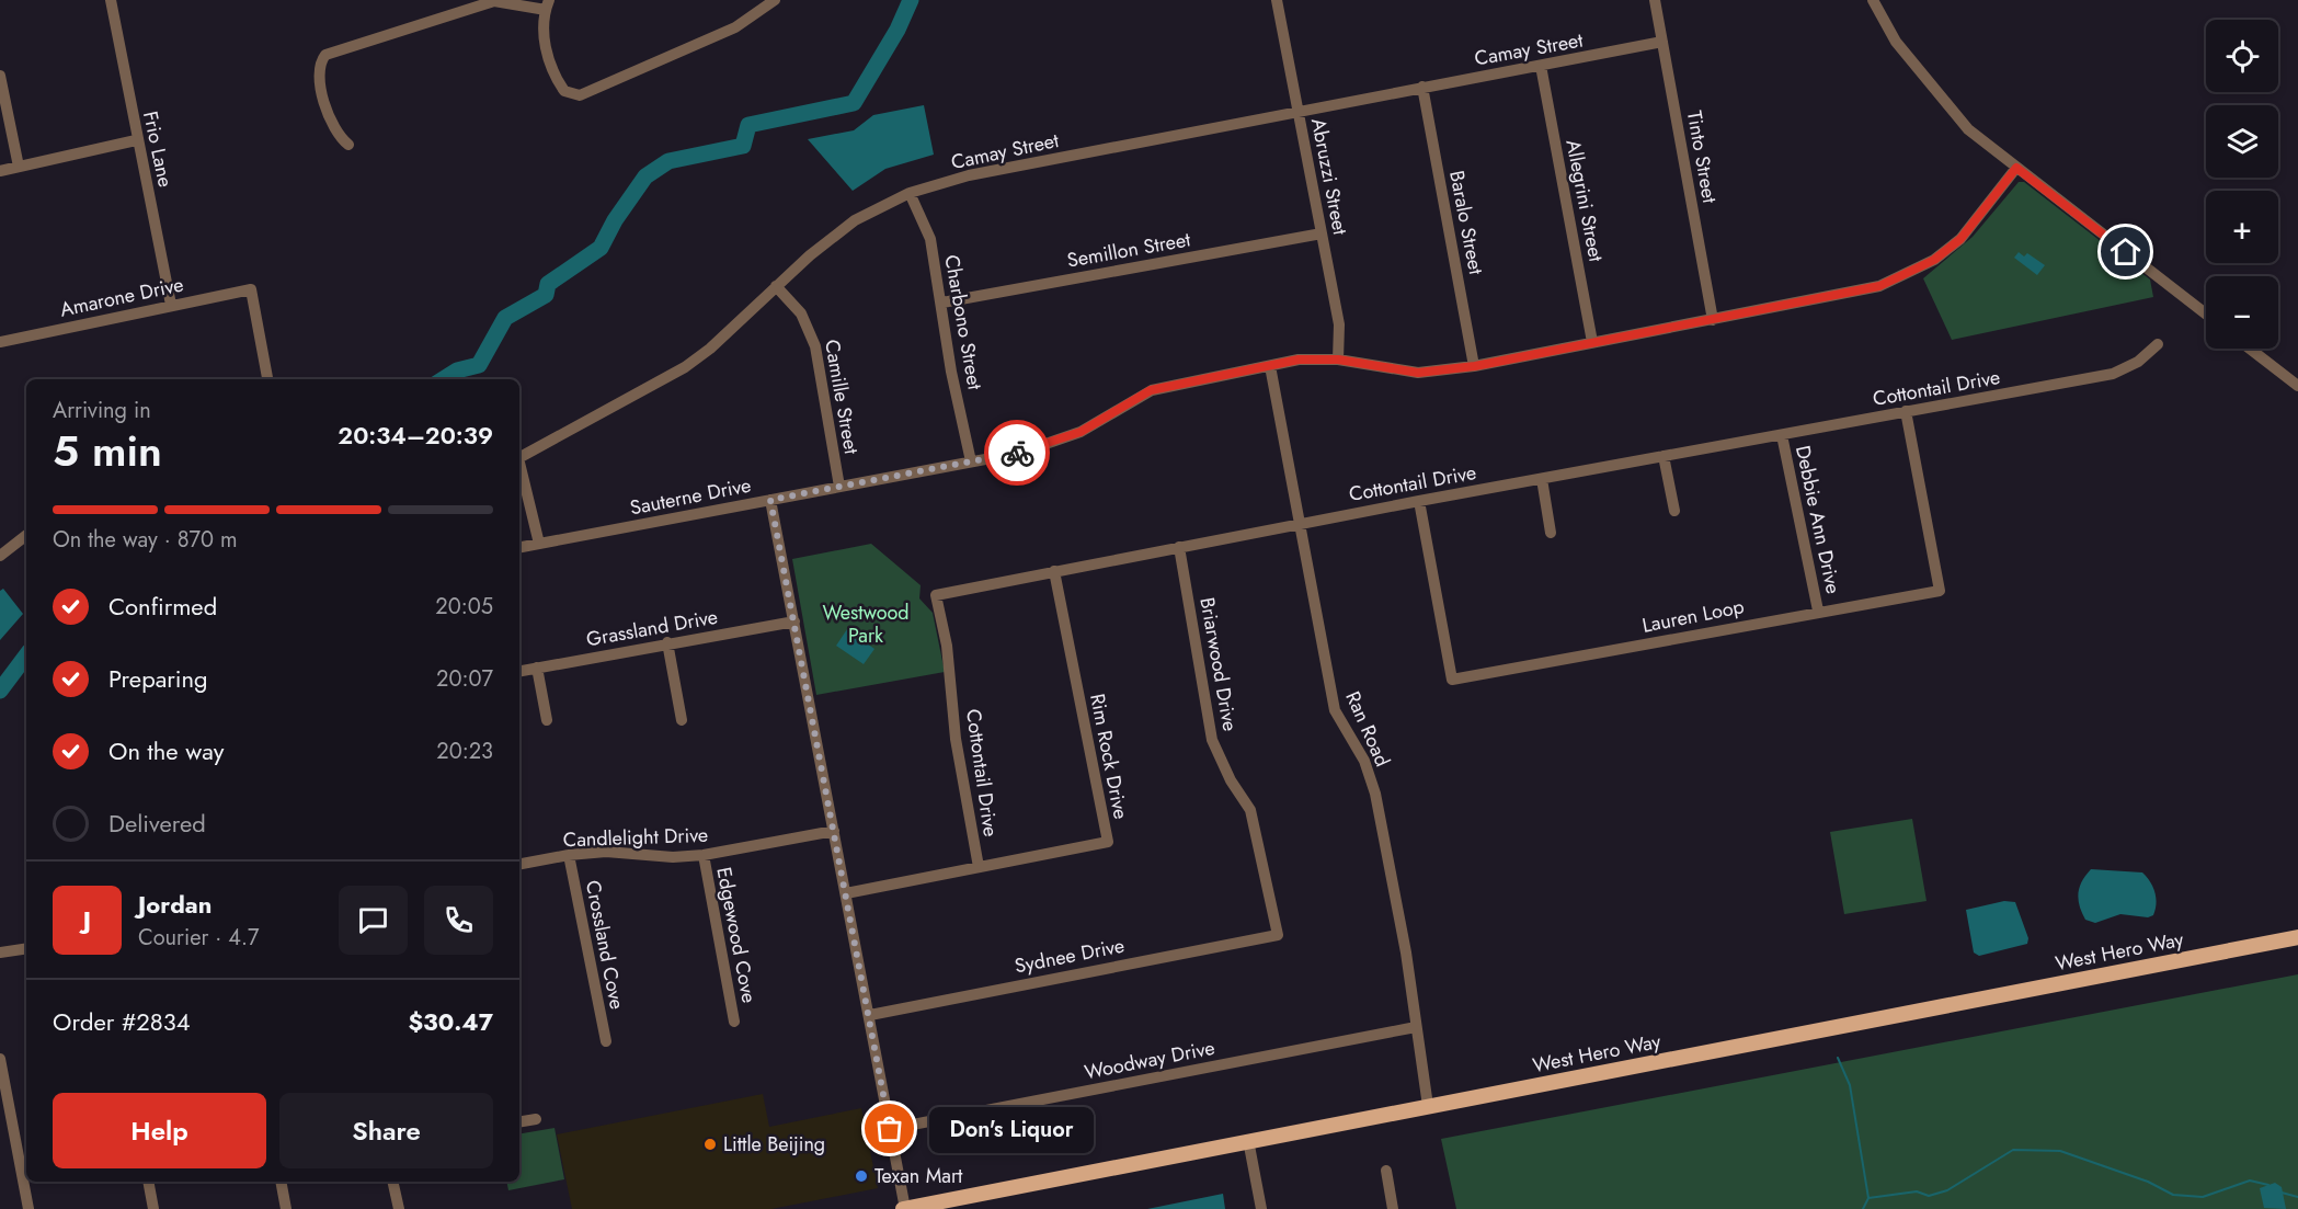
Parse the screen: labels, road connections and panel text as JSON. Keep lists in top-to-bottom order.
{
  "streets": {
    "main road": ["West Hero Way"],
    "street": [
      "Camay Street",
      "Frio Lane",
      "Tinto Street",
      "Abruzzi Street",
      "Allegrini Street",
      "Baralo Street",
      "Semillon Street",
      "Amarone Drive",
      "Charbono Street",
      "Cottontail Drive",
      "Camille Street",
      "Sauterne Drive",
      "Debbie Ann Drive",
      "Lauren Loop",
      "Grassland Drive",
      "Briarwood Drive",
      "Ran Road",
      "Rim Rock Drive",
      "Candlelight Drive",
      "Edgewood Cove",
      "Crossland Cove",
      "Sydnee Drive",
      "Woodway Drive"
    ]
  },
  "crossings": [
    ["Camay Street", "Tinto Street"],
    ["Camay Street", "Abruzzi Street"],
    ["Camay Street", "Allegrini Street"],
    ["Camay Street", "Baralo Street"],
    ["Camay Street", "Charbono Street"],
    ["Camay Street", "Camille Street"],
    ["Camay Street", "Sauterne Drive"],
    ["Frio Lane", "Amarone Drive"],
    ["Tinto Street", "Sauterne Drive"],
    ["Abruzzi Street", "Semillon Street"],
    ["Abruzzi Street", "Sauterne Drive"],
    ["Allegrini Street", "Sauterne Drive"],
    ["Baralo Street", "Sauterne Drive"],
    ["Semillon Street", "Charbono Street"],
    ["Charbono Street", "Sauterne Drive"],
    ["Cottontail Drive", "Debbie Ann Drive"],
    ["Cottontail Drive", "Lauren Loop"],
    ["Cottontail Drive", "Briarwood Drive"],
    ["Cottontail Drive", "Ran Road"],
    ["Cottontail Drive", "Rim Rock Drive"],
    ["Camille Street", "Sauterne Drive"],
    ["Sauterne Drive", "Ran Road"],
    ["Debbie Ann Drive", "Lauren Loop"],
    ["Briarwood Drive", "Sydnee Drive"],
    ["Ran Road", "West Hero Way"],
    ["Ran Road", "Woodway Drive"],
    ["Candlelight Drive", "Edgewood Cove"],
    ["Candlelight Drive", "Crossland Cove"]
  ],
  "parks": ["Westwood Park"],
  "places": ["Don's Liquor", "Little Beijing", "Texan Mart"],
  "page": {
    "map_buttons": ["+", "−"],
    "heading": ["5 min", "Arriving in", "20:34–20:39"],
    "panel": [
      "Jordan",
      "Courier · 4.7",
      "Order #2834",
      "$30.47"
    ],
    "bar": "On the way · 870 m",
    "list": [
      ["Confirmed", "20:05"],
      ["Preparing", "20:07"],
      ["On the way", "20:23"],
      "Delivered"
    ],
    "round": "J",
    "buttons": ["Help", "Share"],
    "bubble": "Don's Liquor"
  }
}
